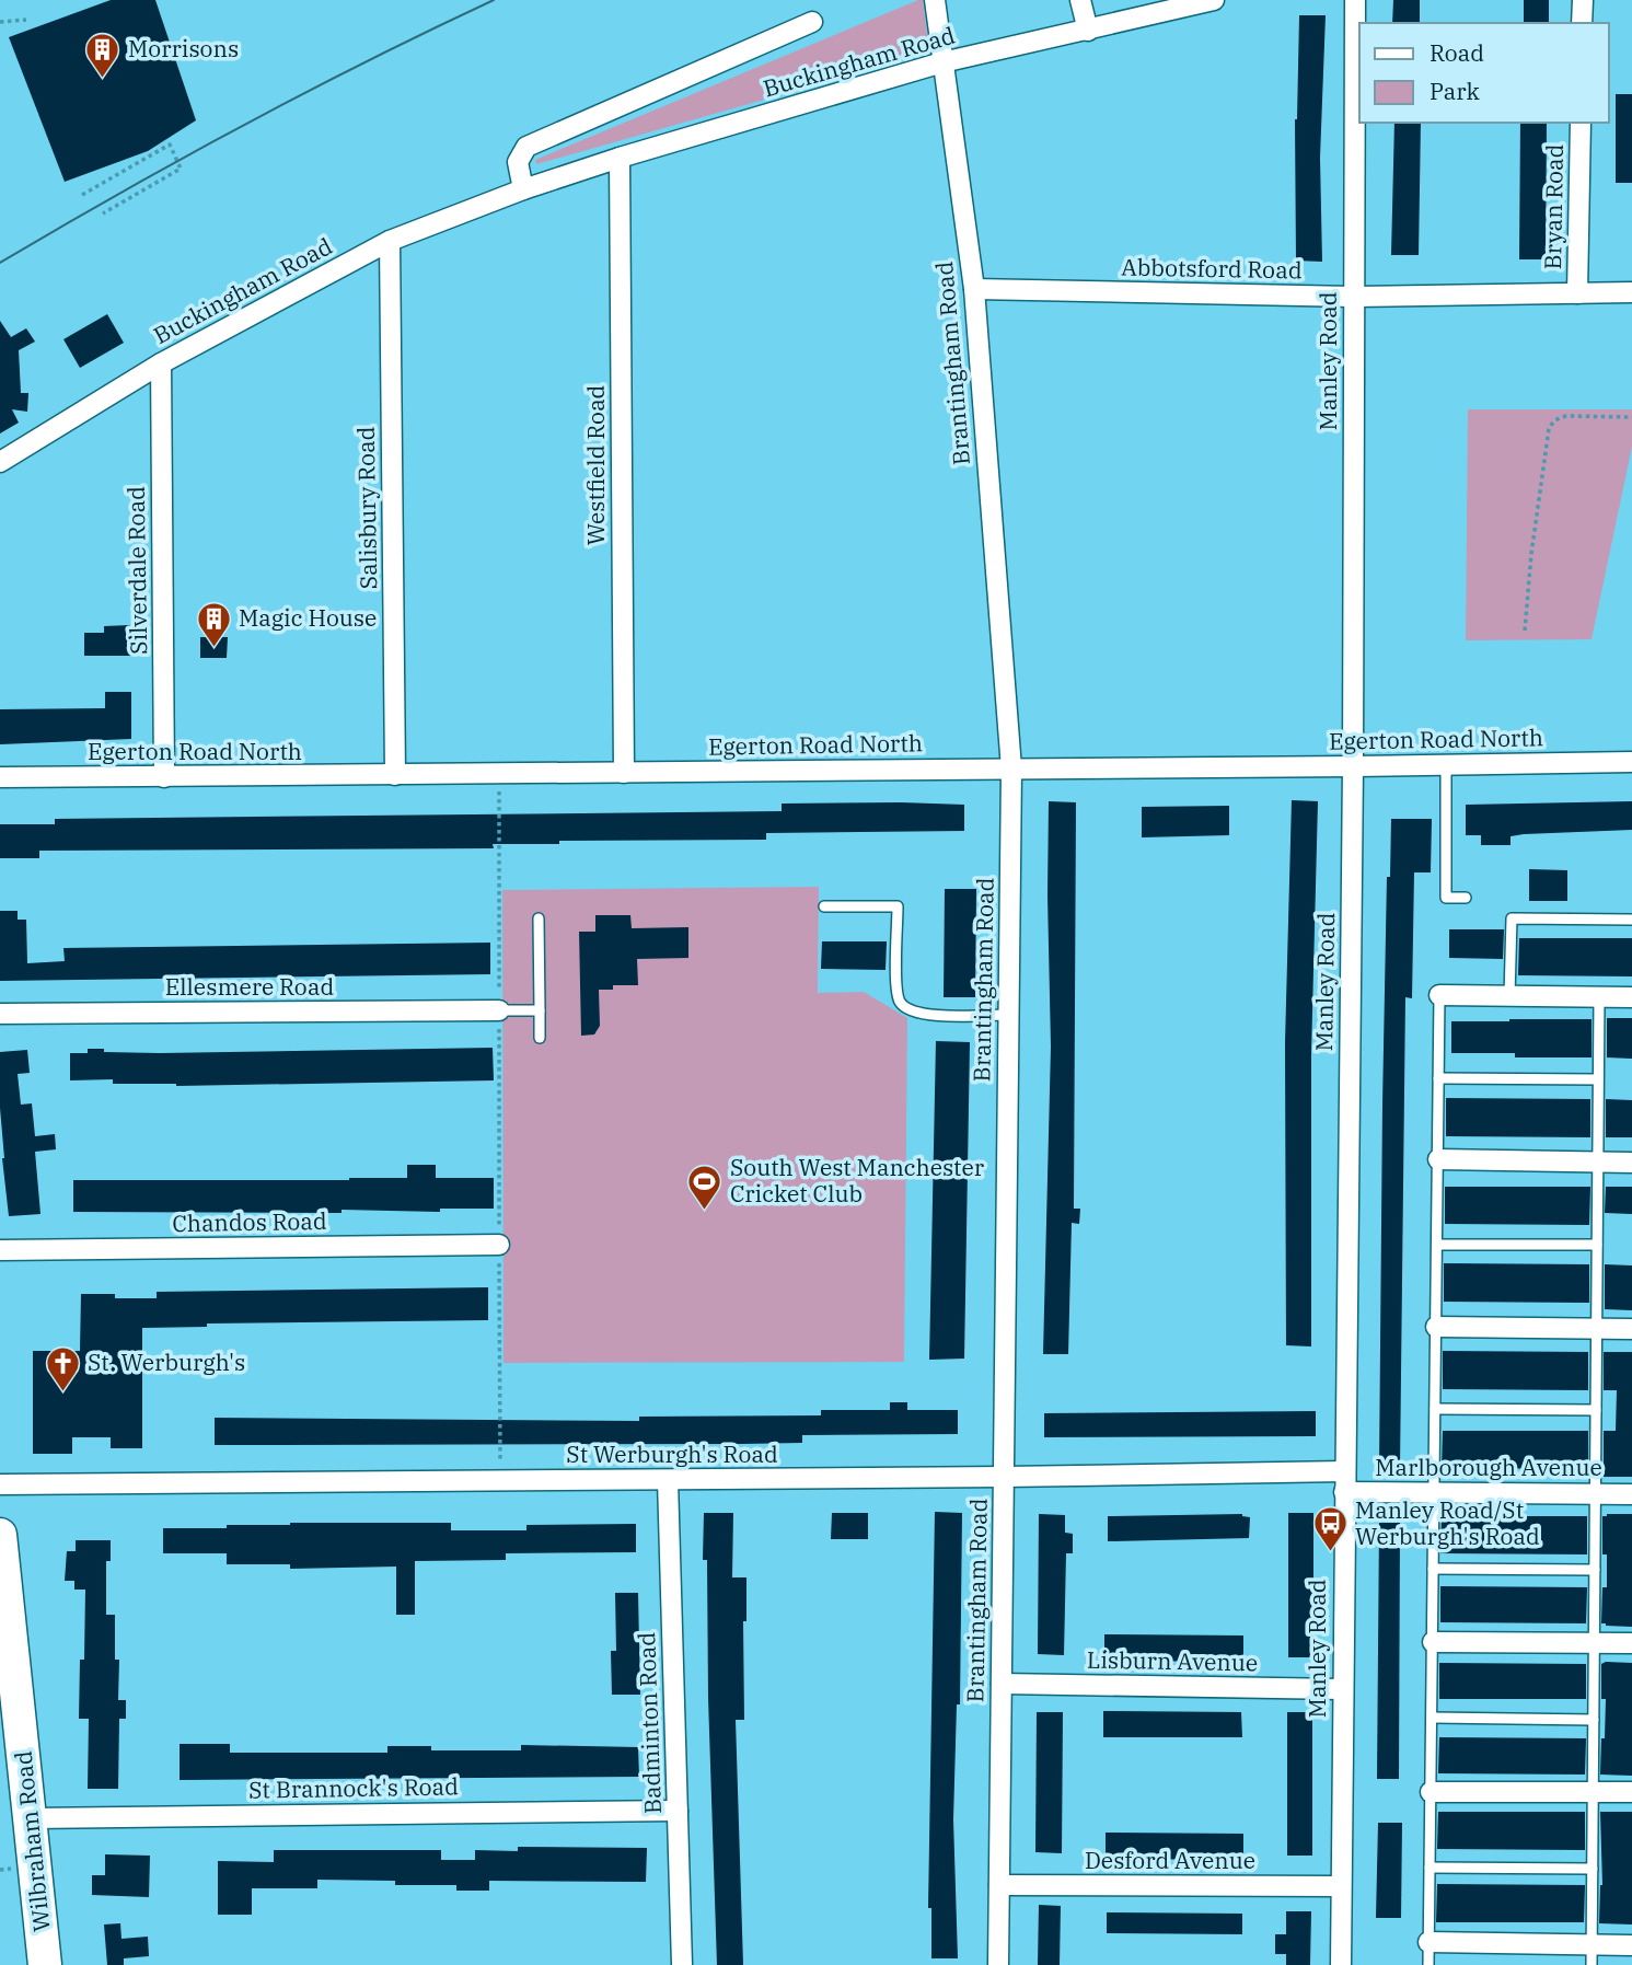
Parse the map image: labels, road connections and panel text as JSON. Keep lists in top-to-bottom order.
{
  "streets": {
    "highway": ["Wilbraham Road"],
    "street": [
      "Buckingham Road",
      "Bryan Road",
      "Abbotsford Road",
      "Manley Road",
      "Brantingham Road",
      "Westfield Road",
      "Salisbury Road",
      "Silverdale Road",
      "Egerton Road North",
      "Ellesmere Road",
      "Chandos Road",
      "St Werburgh's Road",
      "Marlborough Avenue",
      "Lisburn Avenue",
      "Badminton Road",
      "St Brannock's Road",
      "Desford Avenue"
    ]
  },
  "crossings": [
    ["Buckingham Road", "Brantingham Road"],
    ["Buckingham Road", "Westfield Road"],
    ["Buckingham Road", "Salisbury Road"],
    ["Buckingham Road", "Silverdale Road"],
    ["Bryan Road", "Abbotsford Road"],
    ["Abbotsford Road", "Manley Road"],
    ["Abbotsford Road", "Brantingham Road"],
    ["Manley Road", "Egerton Road North"],
    ["Manley Road", "St Werburgh's Road"],
    ["Manley Road", "Marlborough Avenue"],
    ["Manley Road", "Lisburn Avenue"],
    ["Manley Road", "Desford Avenue"],
    ["Brantingham Road", "Egerton Road North"],
    ["Brantingham Road", "St Werburgh's Road"],
    ["Brantingham Road", "Lisburn Avenue"],
    ["Brantingham Road", "Desford Avenue"],
    ["Westfield Road", "Egerton Road North"],
    ["Salisbury Road", "Egerton Road North"],
    ["Silverdale Road", "Egerton Road North"],
    ["St Werburgh's Road", "Badminton Road"],
    ["Badminton Road", "St Brannock's Road"],
    ["St Brannock's Road", "Wilbraham Road"]
  ],
  "places": {
    "building": ["Morrisons", "Magic House"],
    "sports": ["South West Manchester Cricket Club"],
    "church": ["St. Werburgh's"],
    "bus stop": ["Manley Road/St Werburgh's Road"]
  },
  "legend": ["Road", "Park"]
}
